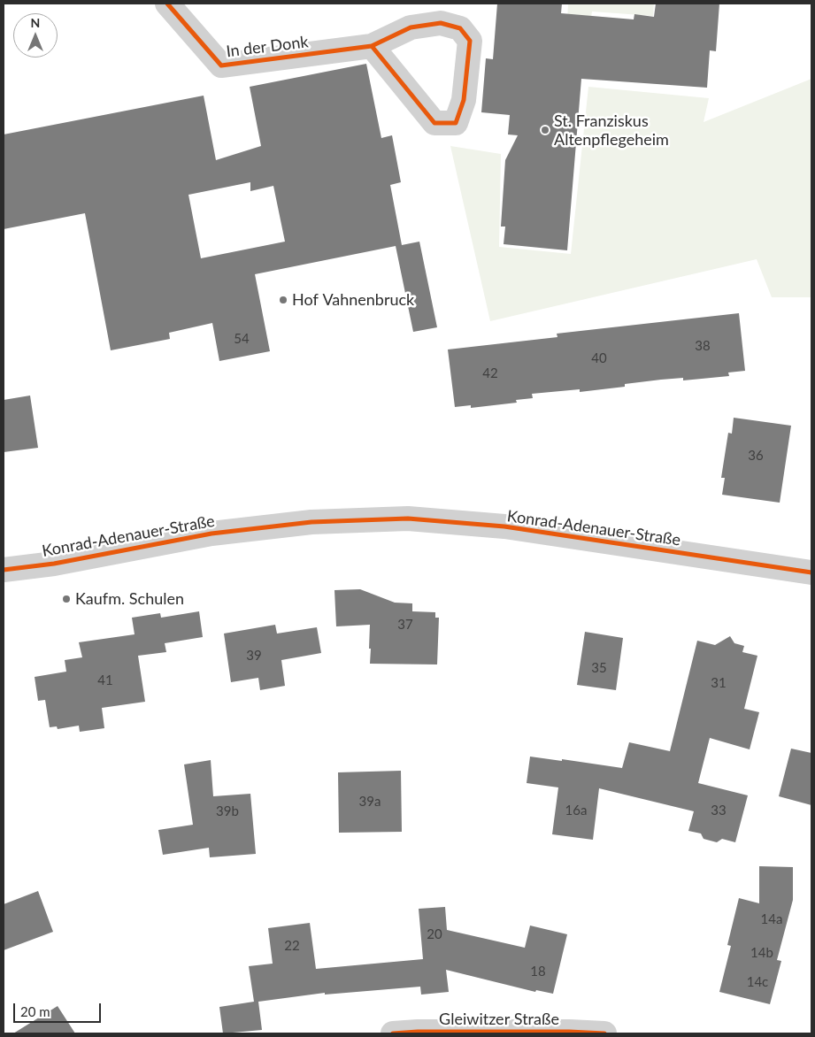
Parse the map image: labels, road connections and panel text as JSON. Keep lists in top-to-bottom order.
{
  "streets": {
    "street": ["In der Donk", "Konrad-Adenauer-Straße", "Gleiwitzer Straße"]
  },
  "places": ["St. Franziskus Altenpflegeheim", "Hof Vahnenbruck", "Kaufm. Schulen"],
  "house_numbers": [
    "54",
    "38",
    "40",
    "42",
    "36",
    "37",
    "39",
    "35",
    "41",
    "31",
    "39a",
    "16a",
    "33",
    "39b",
    "14a",
    "20",
    "22",
    "14b",
    "18",
    "14c"
  ],
  "scale_bar": "20 m",
  "north": "top"
}
